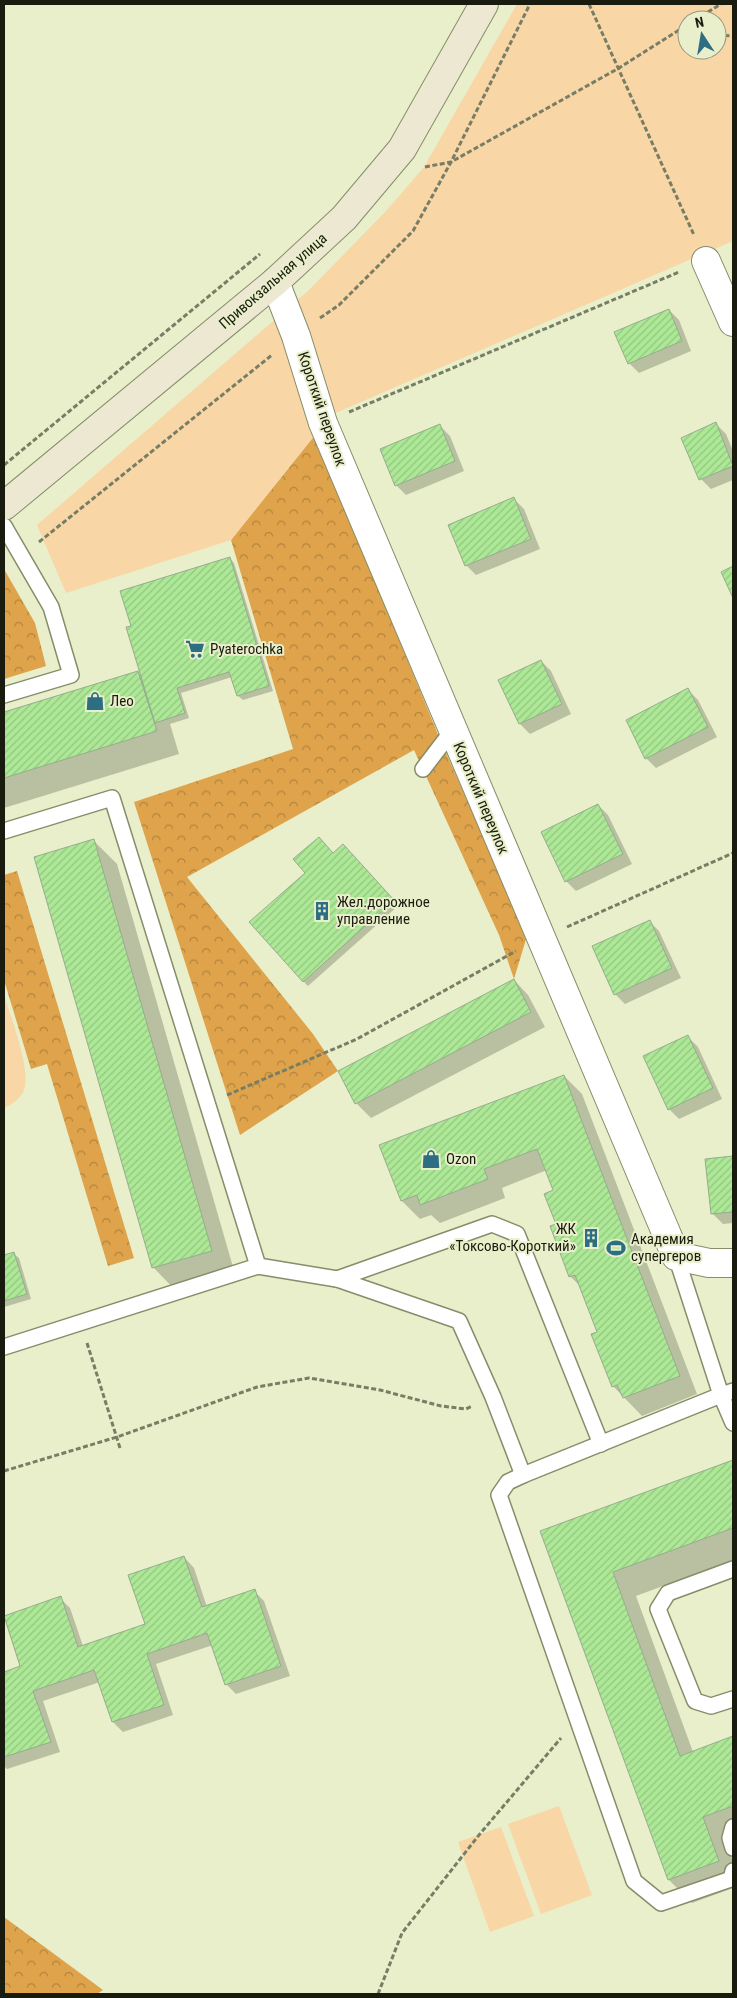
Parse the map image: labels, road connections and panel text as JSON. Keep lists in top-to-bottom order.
{
  "streets": {
    "street": ["Привокзальная улица", "Короткий переулок"]
  },
  "crossings": [
    ["Привокзальная улица", "Короткий переулок"]
  ],
  "places": {
    "supermarket": ["Pyaterochka"],
    "shop": ["Лео", "Ozon"],
    "building": ["Жел.дорожное управление", "ЖК «Токсово-Короткий»"],
    "sports": ["Академия супергеров"]
  },
  "north": "top"
}
